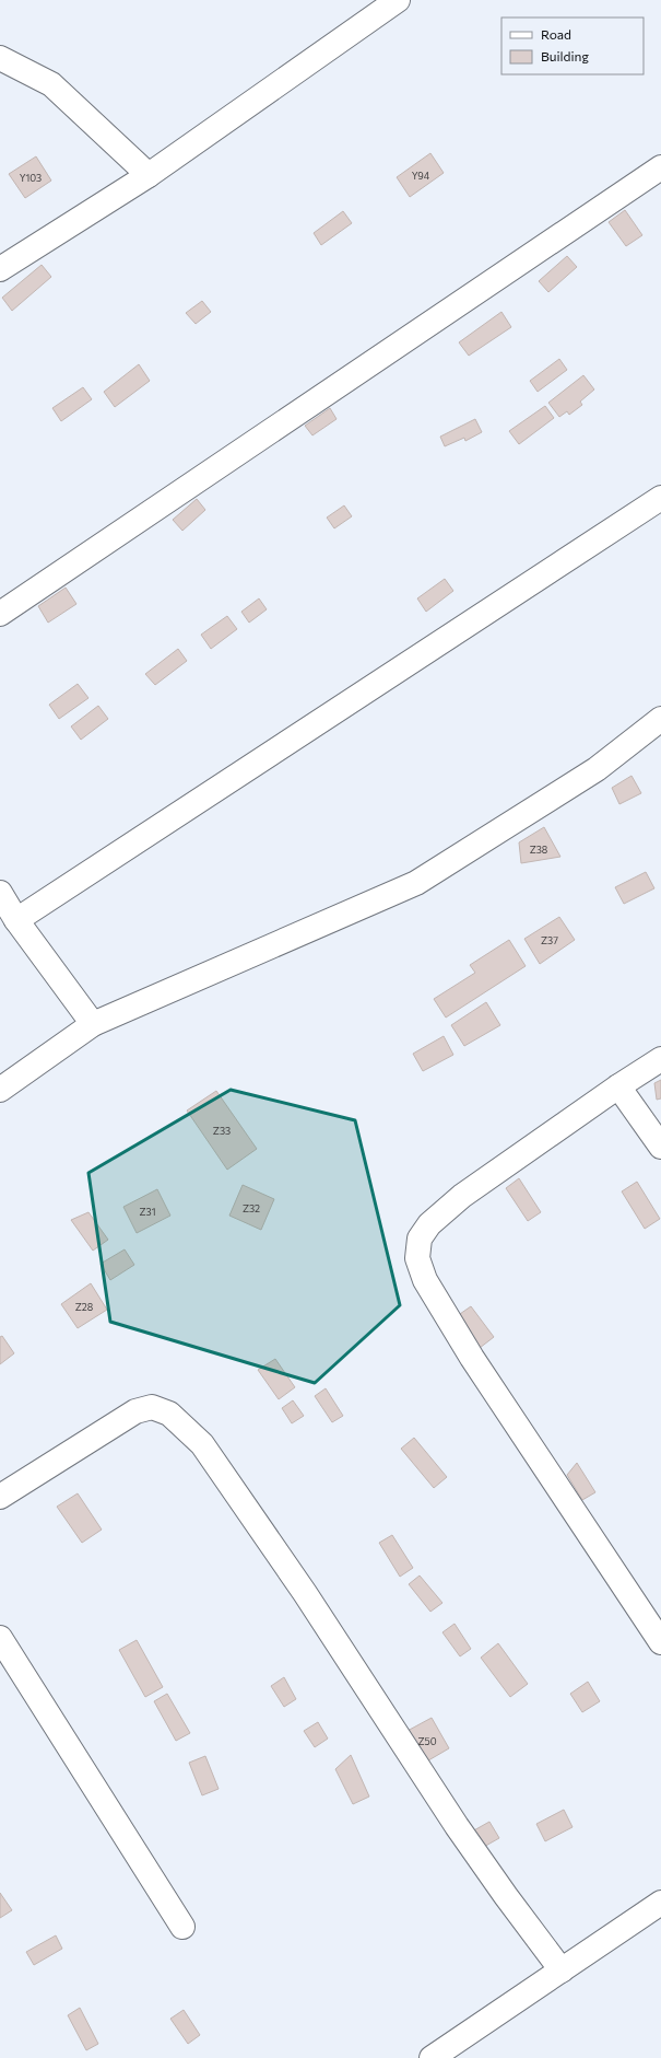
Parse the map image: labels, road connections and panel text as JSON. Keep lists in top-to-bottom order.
{
  "house_numbers": [
    "Y94",
    "Y103",
    "Z38",
    "Z37",
    "Z33",
    "Z32",
    "Z31",
    "Z28",
    "Z50"
  ],
  "legend": ["Road", "Building"]
}
